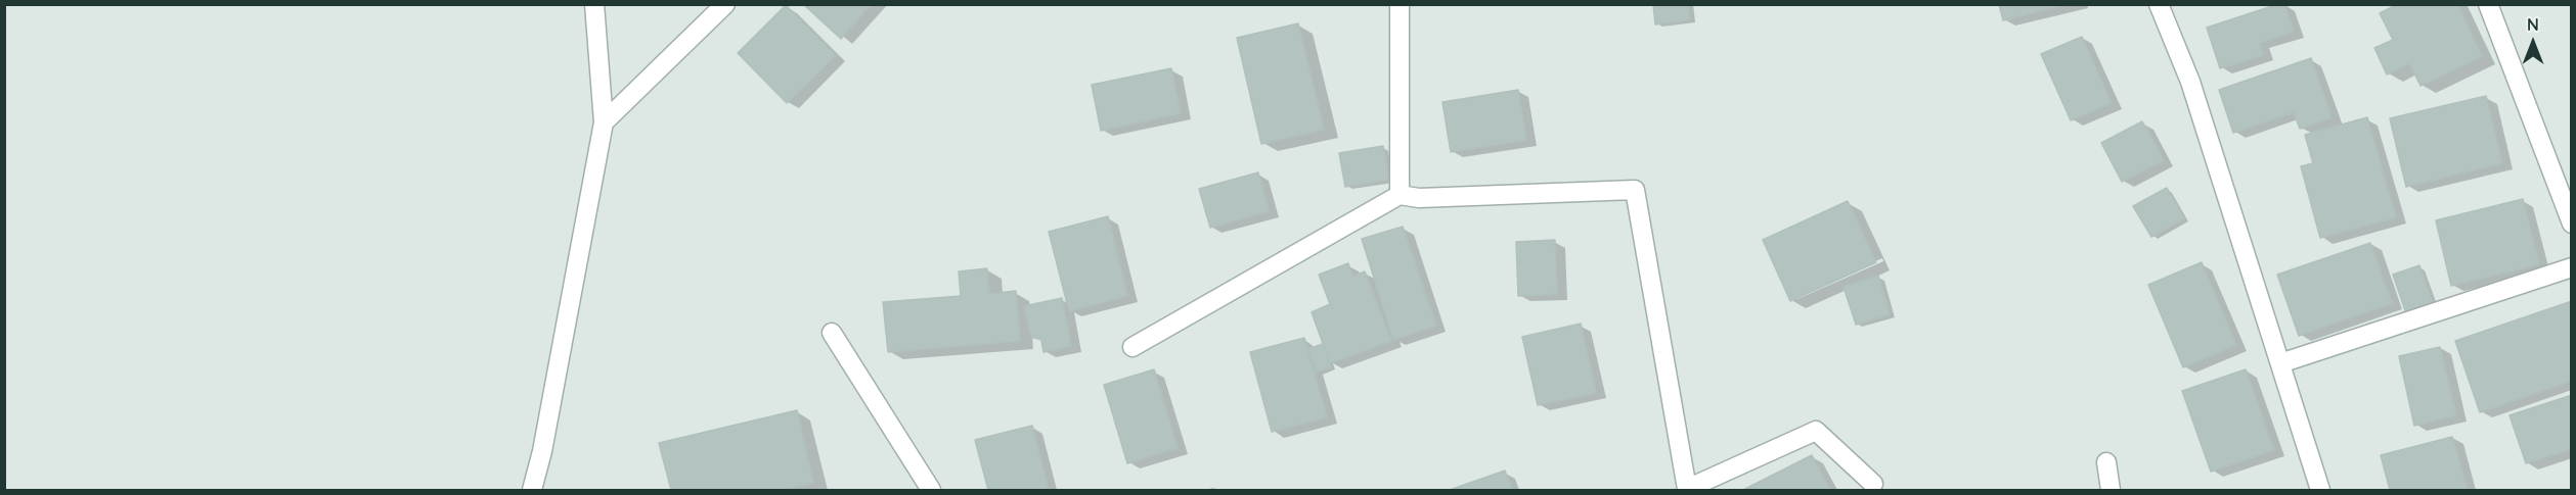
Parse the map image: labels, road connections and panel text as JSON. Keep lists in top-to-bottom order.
{
  "north": "top"
}
